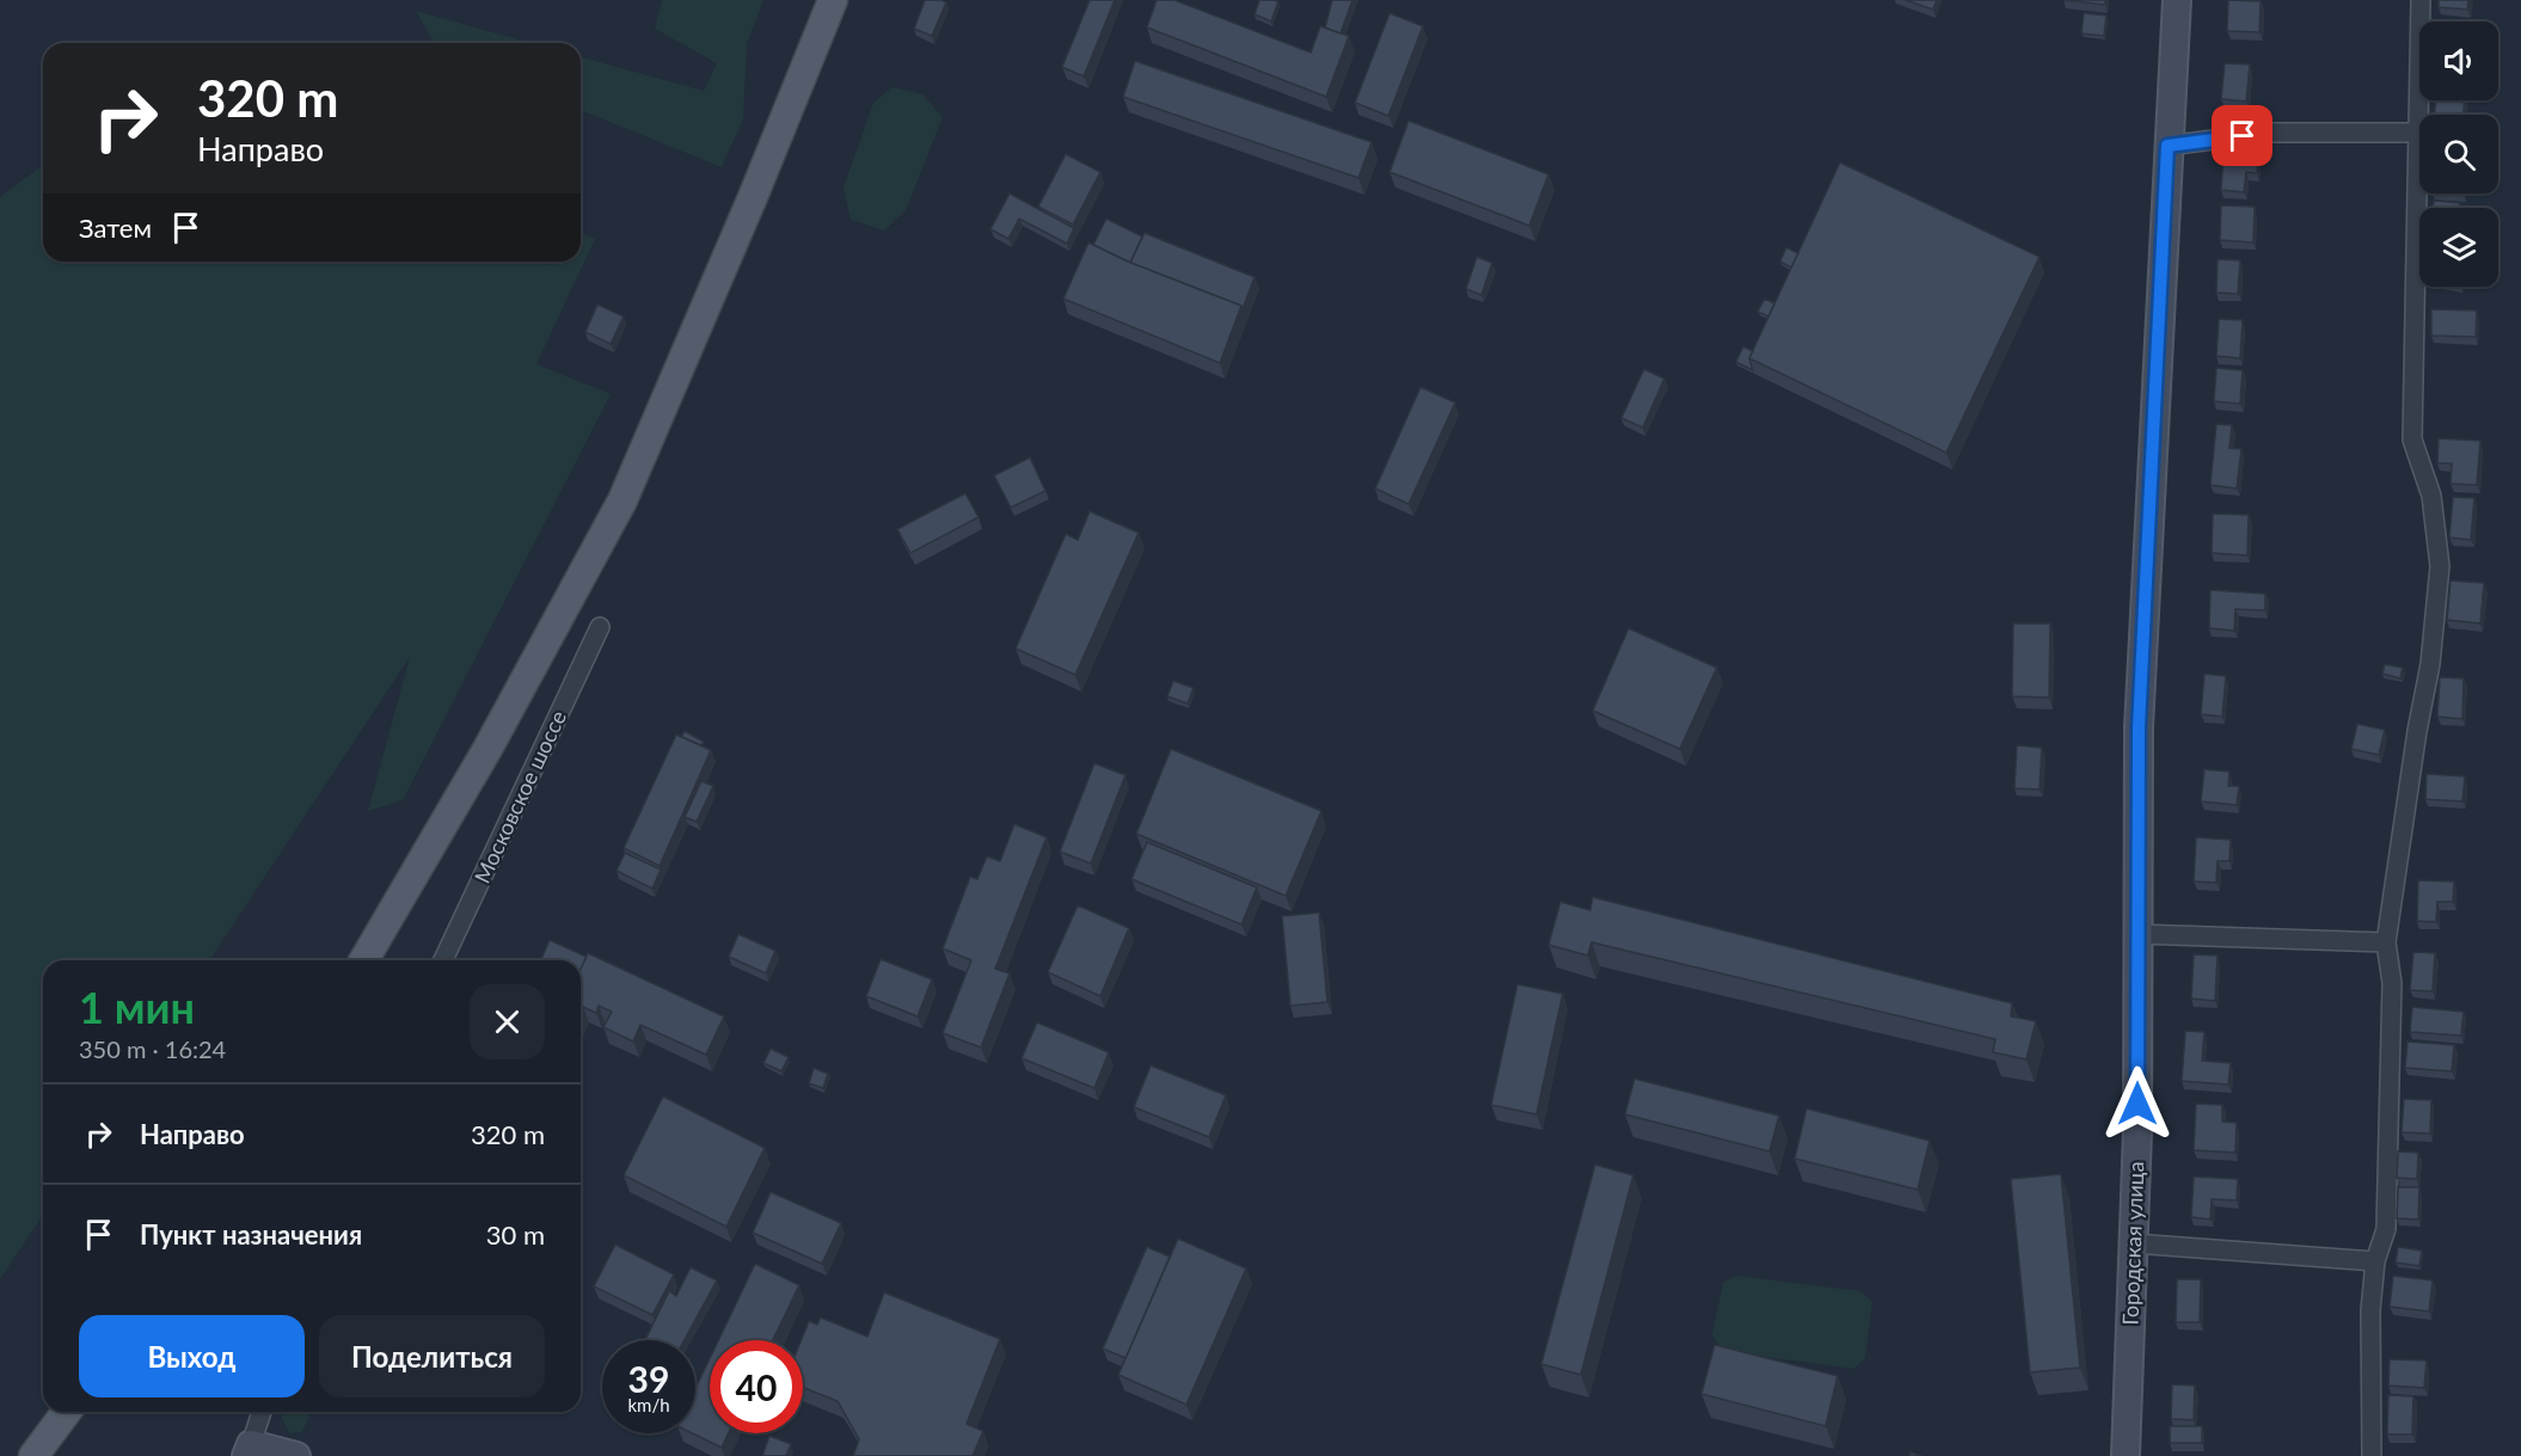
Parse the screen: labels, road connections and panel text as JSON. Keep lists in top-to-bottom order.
{
  "streets": {
    "street": ["Московское шоссе", "Городская улица"]
  },
  "page": {
    "turn": ["320 m", "Направо"],
    "then": "Затем",
    "heading": ["1 мин", "350 m · 16:24"],
    "list": [
      {
        "name": "Направо",
        "value": "320 m"
      },
      {
        "name": "Пункт назначения",
        "value": "30 m"
      }
    ],
    "buttons": ["Выход", "Поделиться"],
    "speed": "39 km/h",
    "limit": "40"
  }
}
